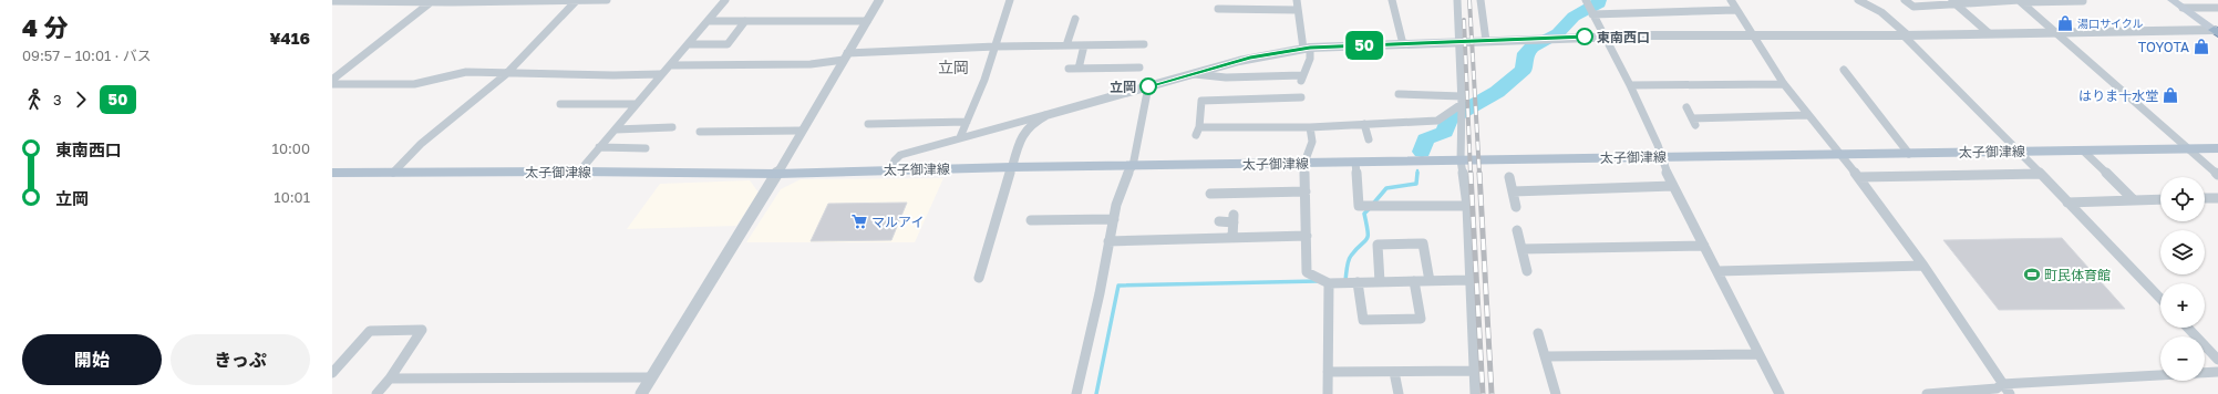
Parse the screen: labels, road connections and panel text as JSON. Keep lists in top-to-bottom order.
{
  "streets": {
    "main road": ["太子御津線"]
  },
  "districts": ["立岡"],
  "places": {
    "shop": ["湯口サイクル", "TOYOTA", "はりま十水堂"],
    "other": ["東南西口", "立岡"],
    "supermarket": ["マルアイ"],
    "sports": ["町民体育館"]
  },
  "lines": ["bus line 50"],
  "page": {
    "heading": ["4 分", "09:57 – 10:01 · バス", "¥416"],
    "on_map": "50",
    "legs": ["3", "50"],
    "list": [
      {
        "name": "東南西口",
        "value": "10:00"
      },
      {
        "name": "立岡",
        "value": "10:01"
      }
    ],
    "map_buttons": ["+", "−"],
    "buttons": ["開始", "きっぷ"]
  }
}
